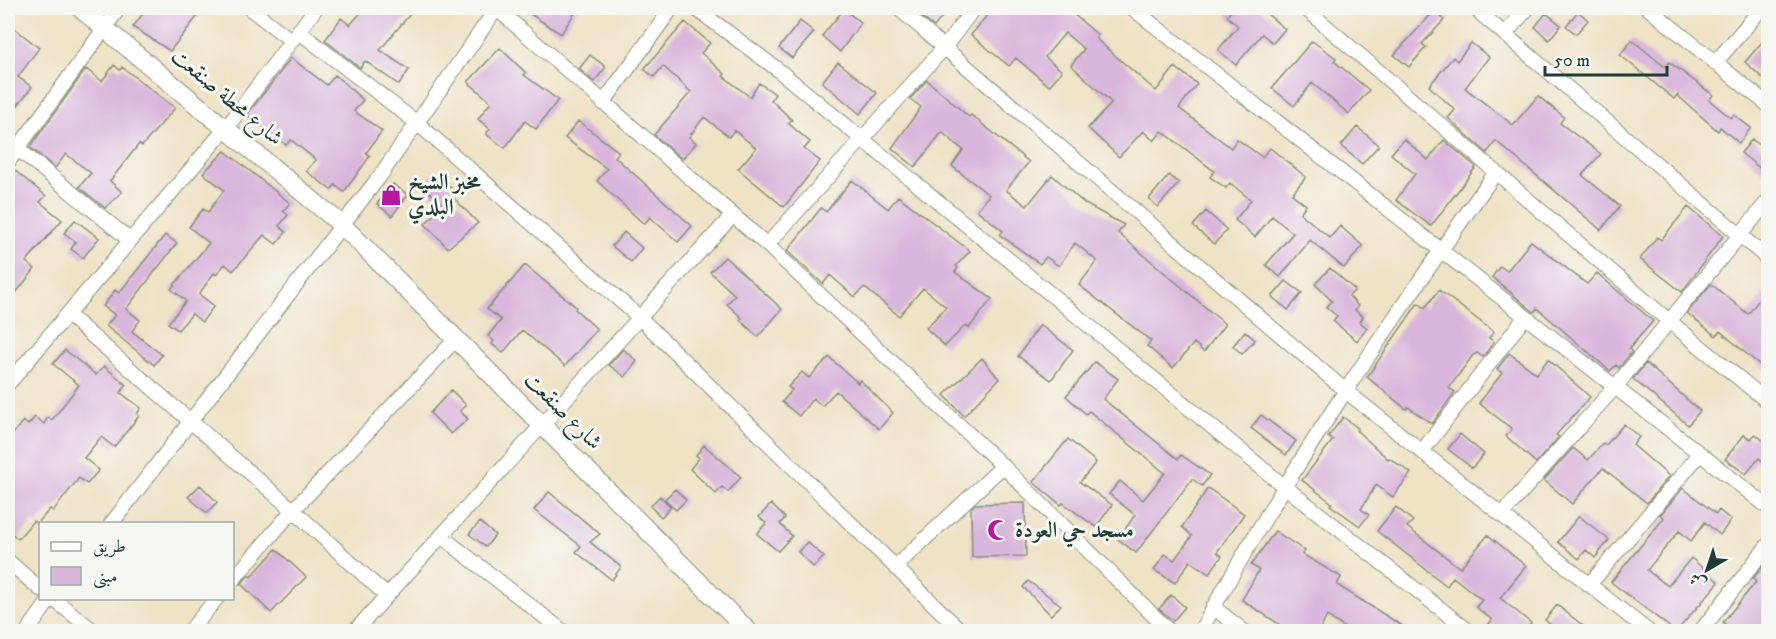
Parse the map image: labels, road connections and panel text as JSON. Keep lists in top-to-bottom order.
{
  "streets": {
    "street": ["شارع محطة صنقعت", "شارع صنقعت"]
  },
  "crossings": [
    ["شارع محطة صنقعت", "شارع صنقعت"]
  ],
  "places": {
    "shop": ["مخبز الشيخ البلدي"],
    "mosque": ["مسجد حي العودة"]
  },
  "legend": ["طريق", "مبنى"],
  "scale_bar": "50 m",
  "north": "bottom left"
}
